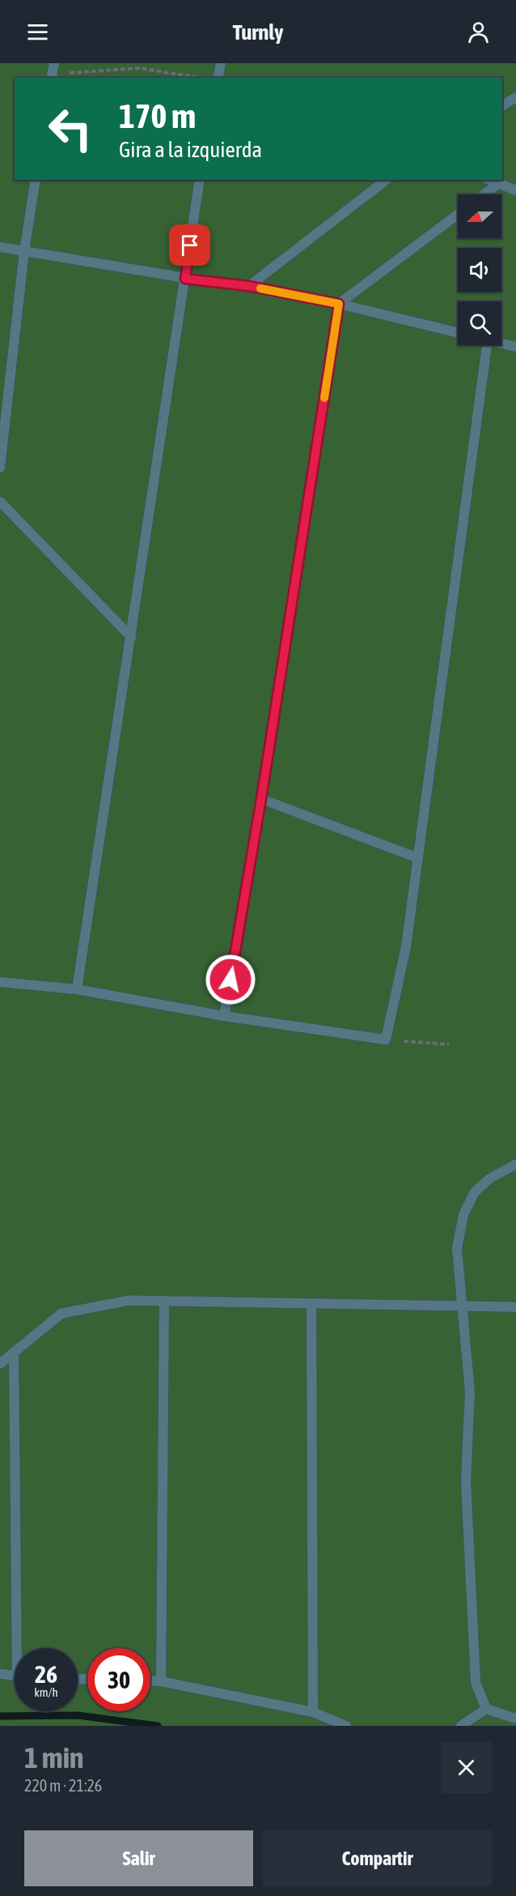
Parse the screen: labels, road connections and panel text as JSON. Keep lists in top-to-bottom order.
{
  "north": "left",
  "page": {
    "header": "Turnly",
    "turn": ["170 m", "Gira a la izquierda"],
    "speed": "26 km/h",
    "limit": "30",
    "heading": ["1 min", "220 m · 21:26"],
    "buttons": ["Salir", "Compartir"]
  }
}
